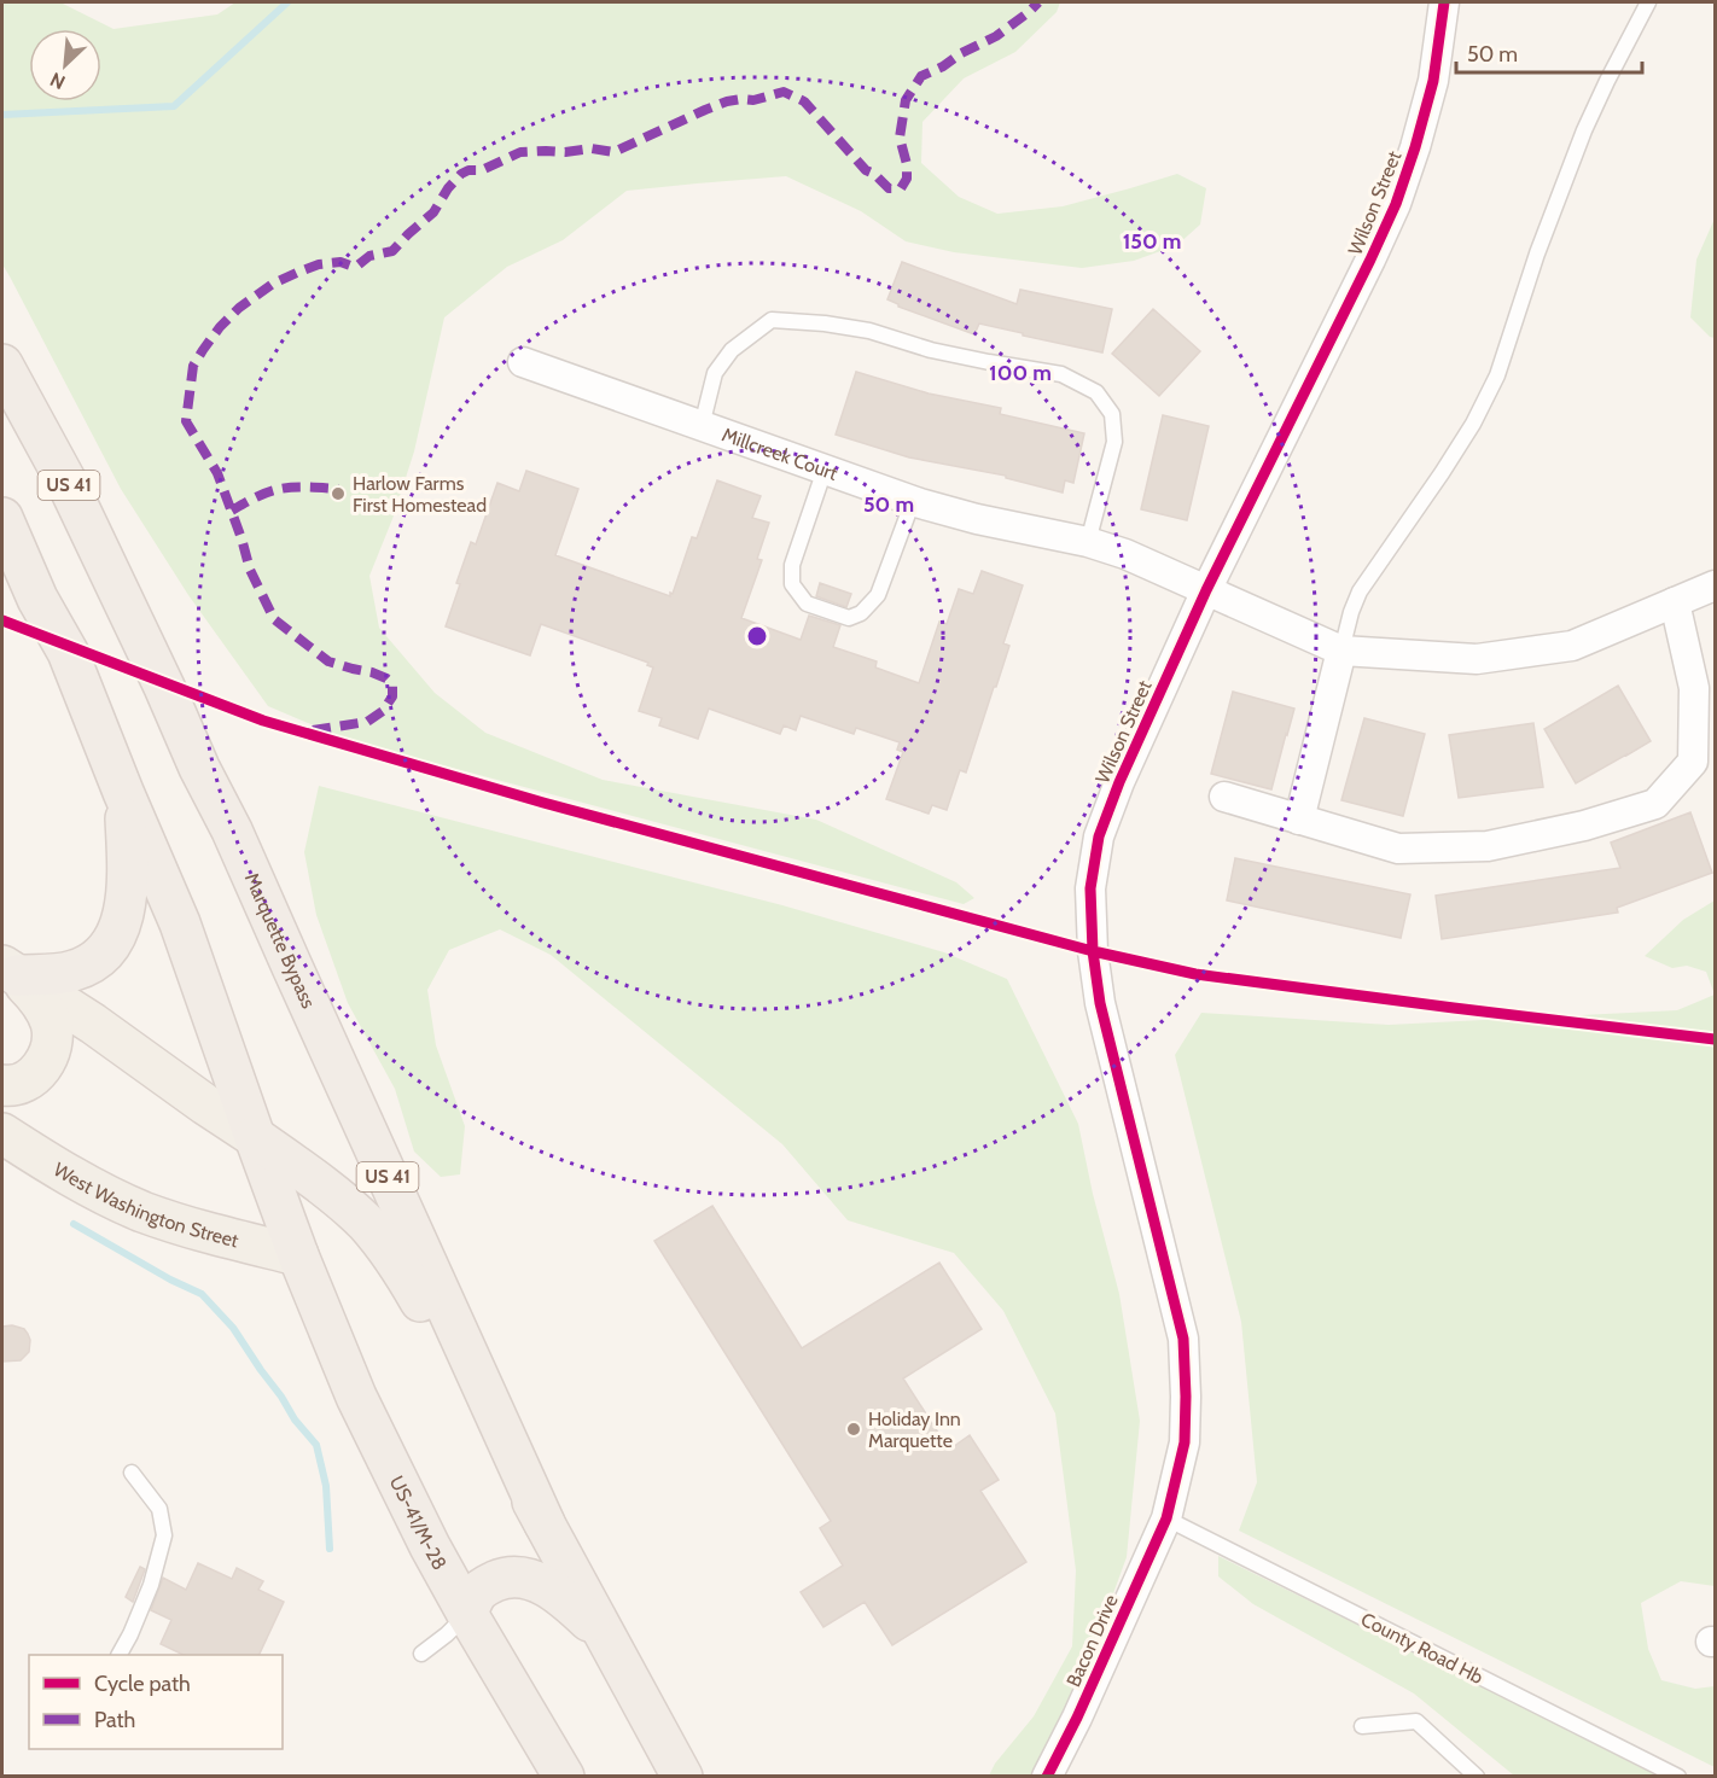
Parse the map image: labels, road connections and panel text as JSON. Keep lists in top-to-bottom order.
{
  "streets": {
    "highway": ["US 41", "Marquette Bypass", "US-41/M-28"],
    "main road": ["West Washington Street"],
    "street": ["Wilson Street", "Millcreek Court", "Bacon Drive"],
    "lane": ["County Road Hb"]
  },
  "crossings": [
    ["Wilson Street", "Millcreek Court"],
    ["Wilson Street", "Bacon Drive"],
    ["Wilson Street", "County Road Hb"],
    ["US 41", "Marquette Bypass"],
    ["West Washington Street", "US-41/M-28"],
    ["Bacon Drive", "County Road Hb"]
  ],
  "places": ["Harlow Farms First Homestead", "Holiday Inn Marquette"],
  "legend": ["Cycle path", "Path"],
  "scale_bar": "50 m",
  "north": "bottom left",
  "rings": ["150 m", "100 m", "50 m"]
}
